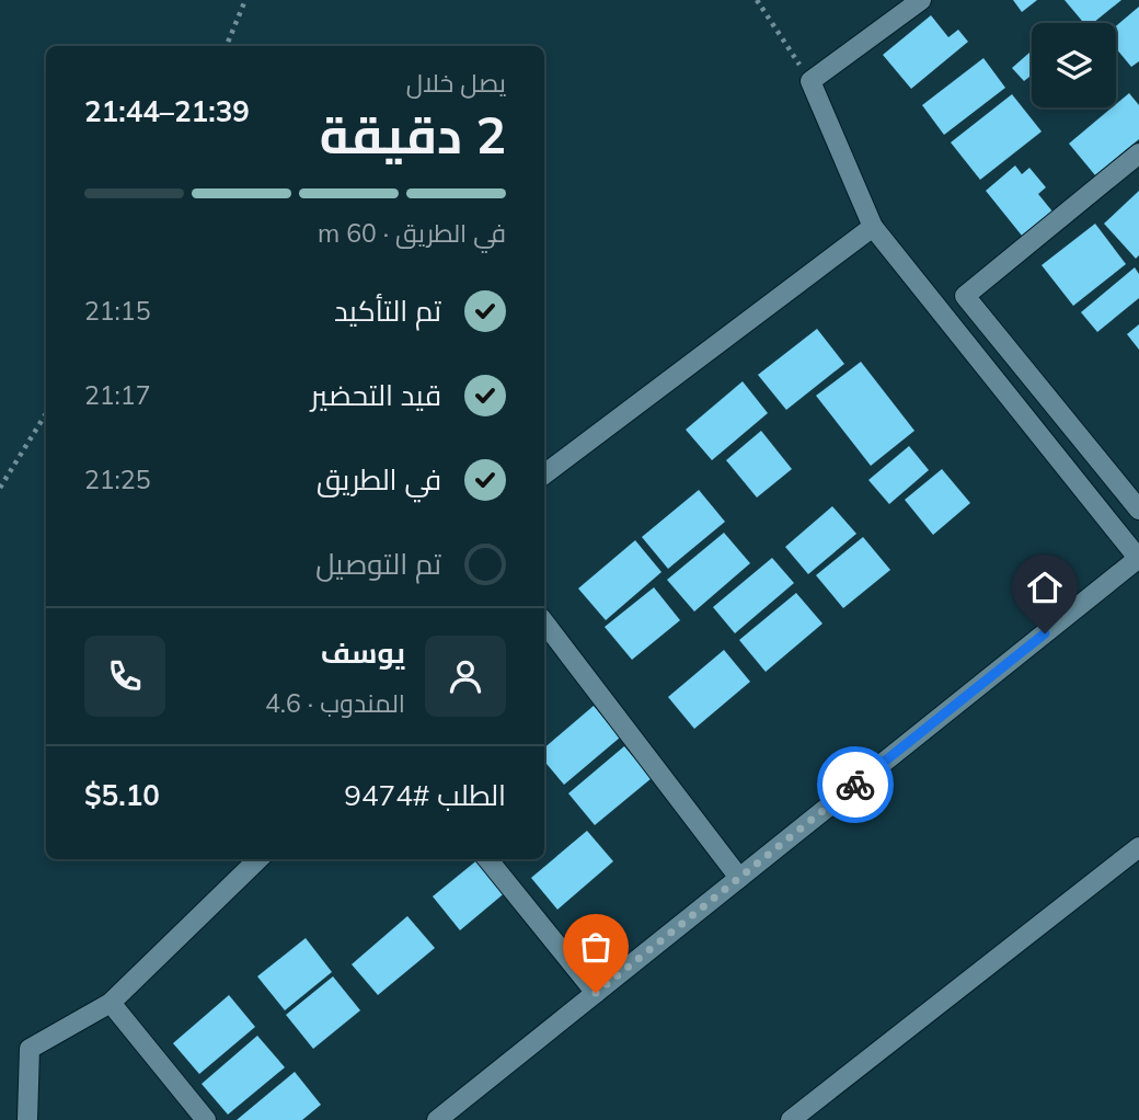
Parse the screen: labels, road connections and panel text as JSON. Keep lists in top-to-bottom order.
{
  "page": {
    "heading": ["2 دقيقة", "يصل خلال", "21:39–21:44"],
    "panel": [
      "يوسف",
      "المندوب · 4.6",
      "الطلب #9474",
      "$5.10"
    ],
    "bar": "في الطريق · 60 m",
    "list": [
      ["تم التأكيد", "21:15"],
      ["قيد التحضير", "21:17"],
      ["في الطريق", "21:25"],
      "تم التوصيل"
    ]
  }
}
